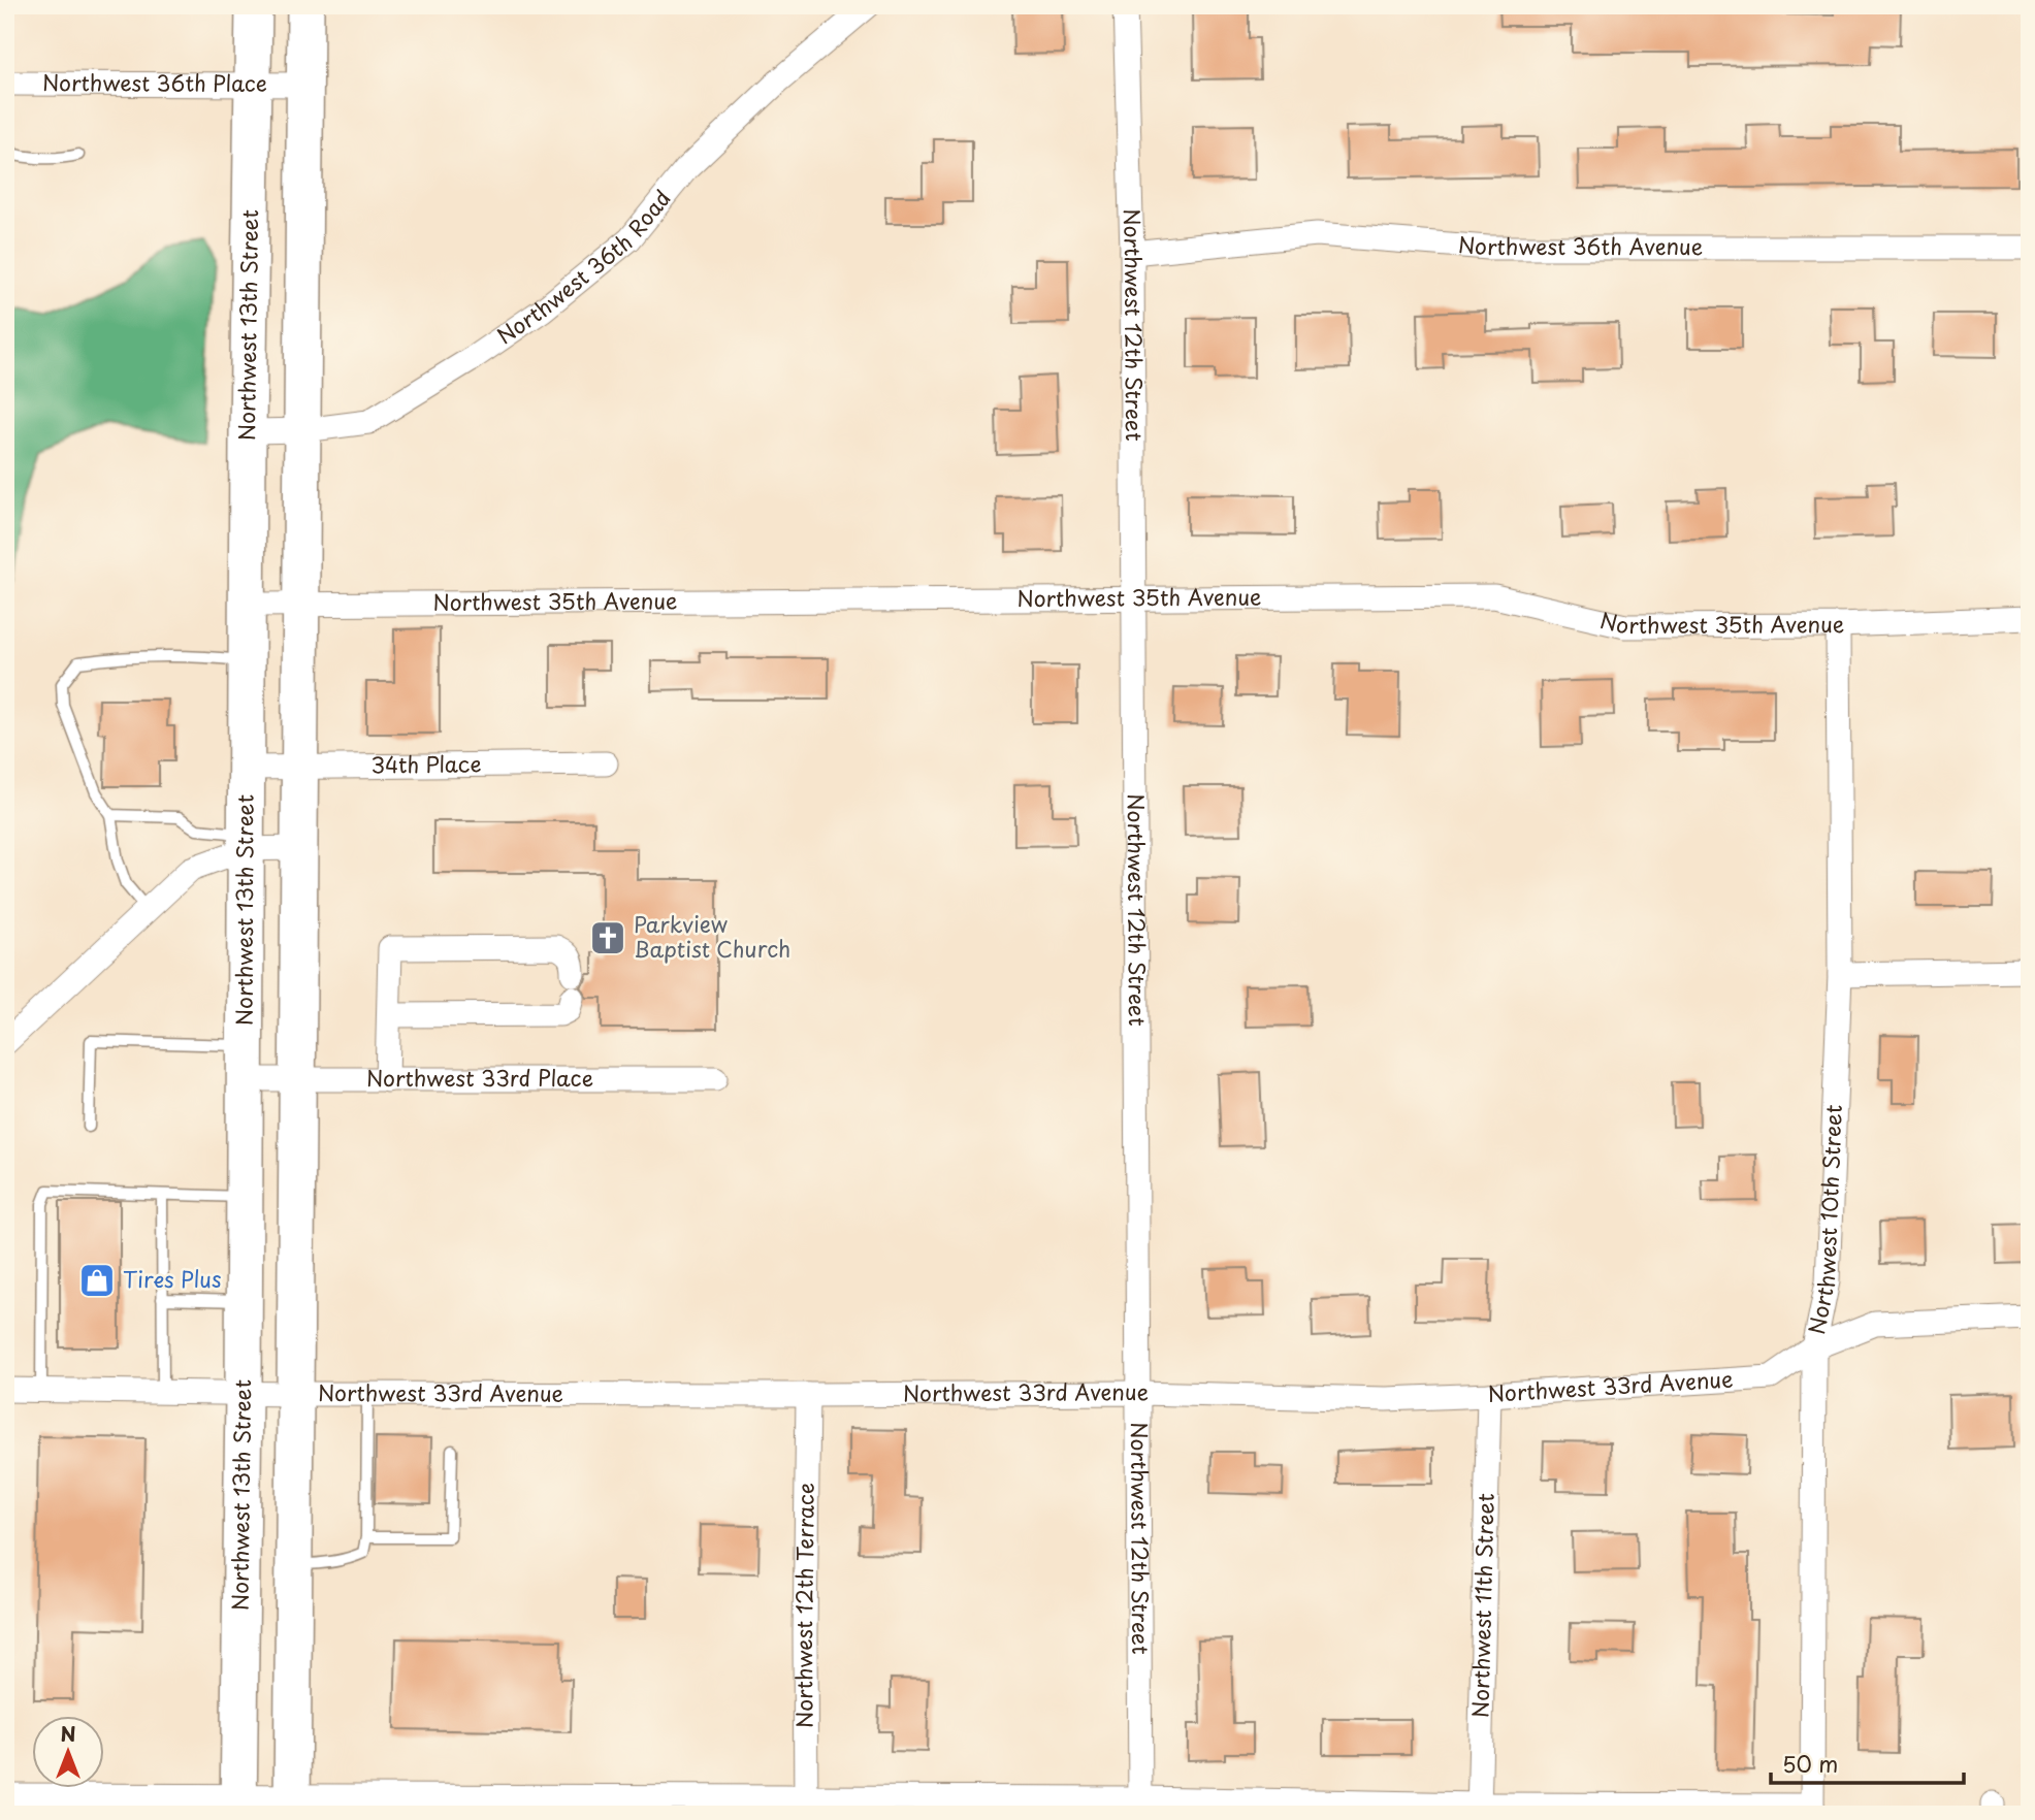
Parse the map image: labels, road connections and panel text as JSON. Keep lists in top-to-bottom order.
{
  "streets": {
    "main road": ["Northwest 13th Street"],
    "street": [
      "Northwest 36th Place",
      "Northwest 36th Avenue",
      "Northwest 36th Road",
      "Northwest 12th Street",
      "Northwest 35th Avenue",
      "34th Place",
      "Northwest 33rd Place",
      "Northwest 10th Street",
      "Northwest 33rd Avenue",
      "Northwest 12th Terrace",
      "Northwest 11th Street"
    ]
  },
  "crossings": [
    ["Northwest 36th Place", "Northwest 13th Street"],
    ["Northwest 36th Avenue", "Northwest 12th Street"],
    ["Northwest 36th Road", "Northwest 13th Street"],
    ["Northwest 13th Street", "Northwest 35th Avenue"],
    ["Northwest 13th Street", "34th Place"],
    ["Northwest 13th Street", "Northwest 33rd Place"],
    ["Northwest 13th Street", "Northwest 33rd Avenue"],
    ["Northwest 12th Street", "Northwest 35th Avenue"],
    ["Northwest 12th Street", "Northwest 33rd Avenue"],
    ["Northwest 35th Avenue", "Northwest 10th Street"],
    ["Northwest 10th Street", "Northwest 33rd Avenue"],
    ["Northwest 33rd Avenue", "Northwest 12th Terrace"],
    ["Northwest 33rd Avenue", "Northwest 11th Street"]
  ],
  "places": {
    "church": ["Parkview Baptist Church"],
    "shop": ["Tires Plus"]
  },
  "scale_bar": "50 m",
  "north": "top"
}
